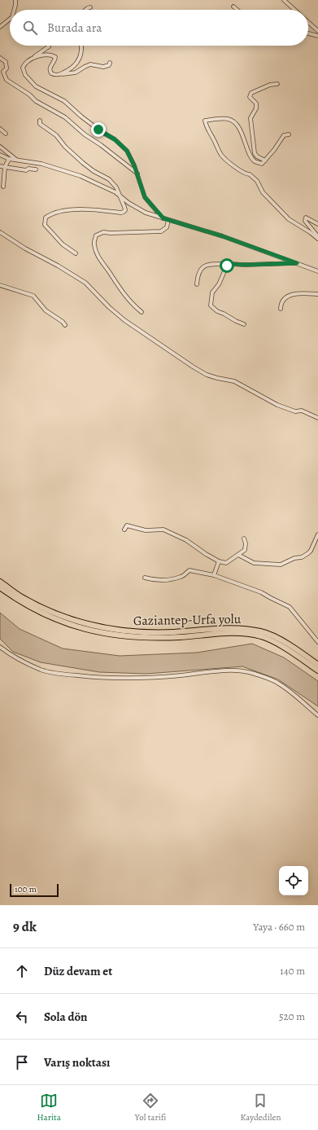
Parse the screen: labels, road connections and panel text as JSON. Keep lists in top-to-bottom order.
{
  "streets": {
    "highway": ["Gaziantep-Urfa yolu"]
  },
  "scale_bar": "100 m",
  "page": {
    "search": "Burada ara",
    "scale": "100 m",
    "heading": ["9 dk", "Yaya · 660 m"],
    "list": [
      ["Düz devam et", "140 m"],
      ["Sola dön", "520 m"],
      "Varış noktası"
    ],
    "nav": ["Harita", "Yol tarifi", "Kaydedilen"]
  }
}
